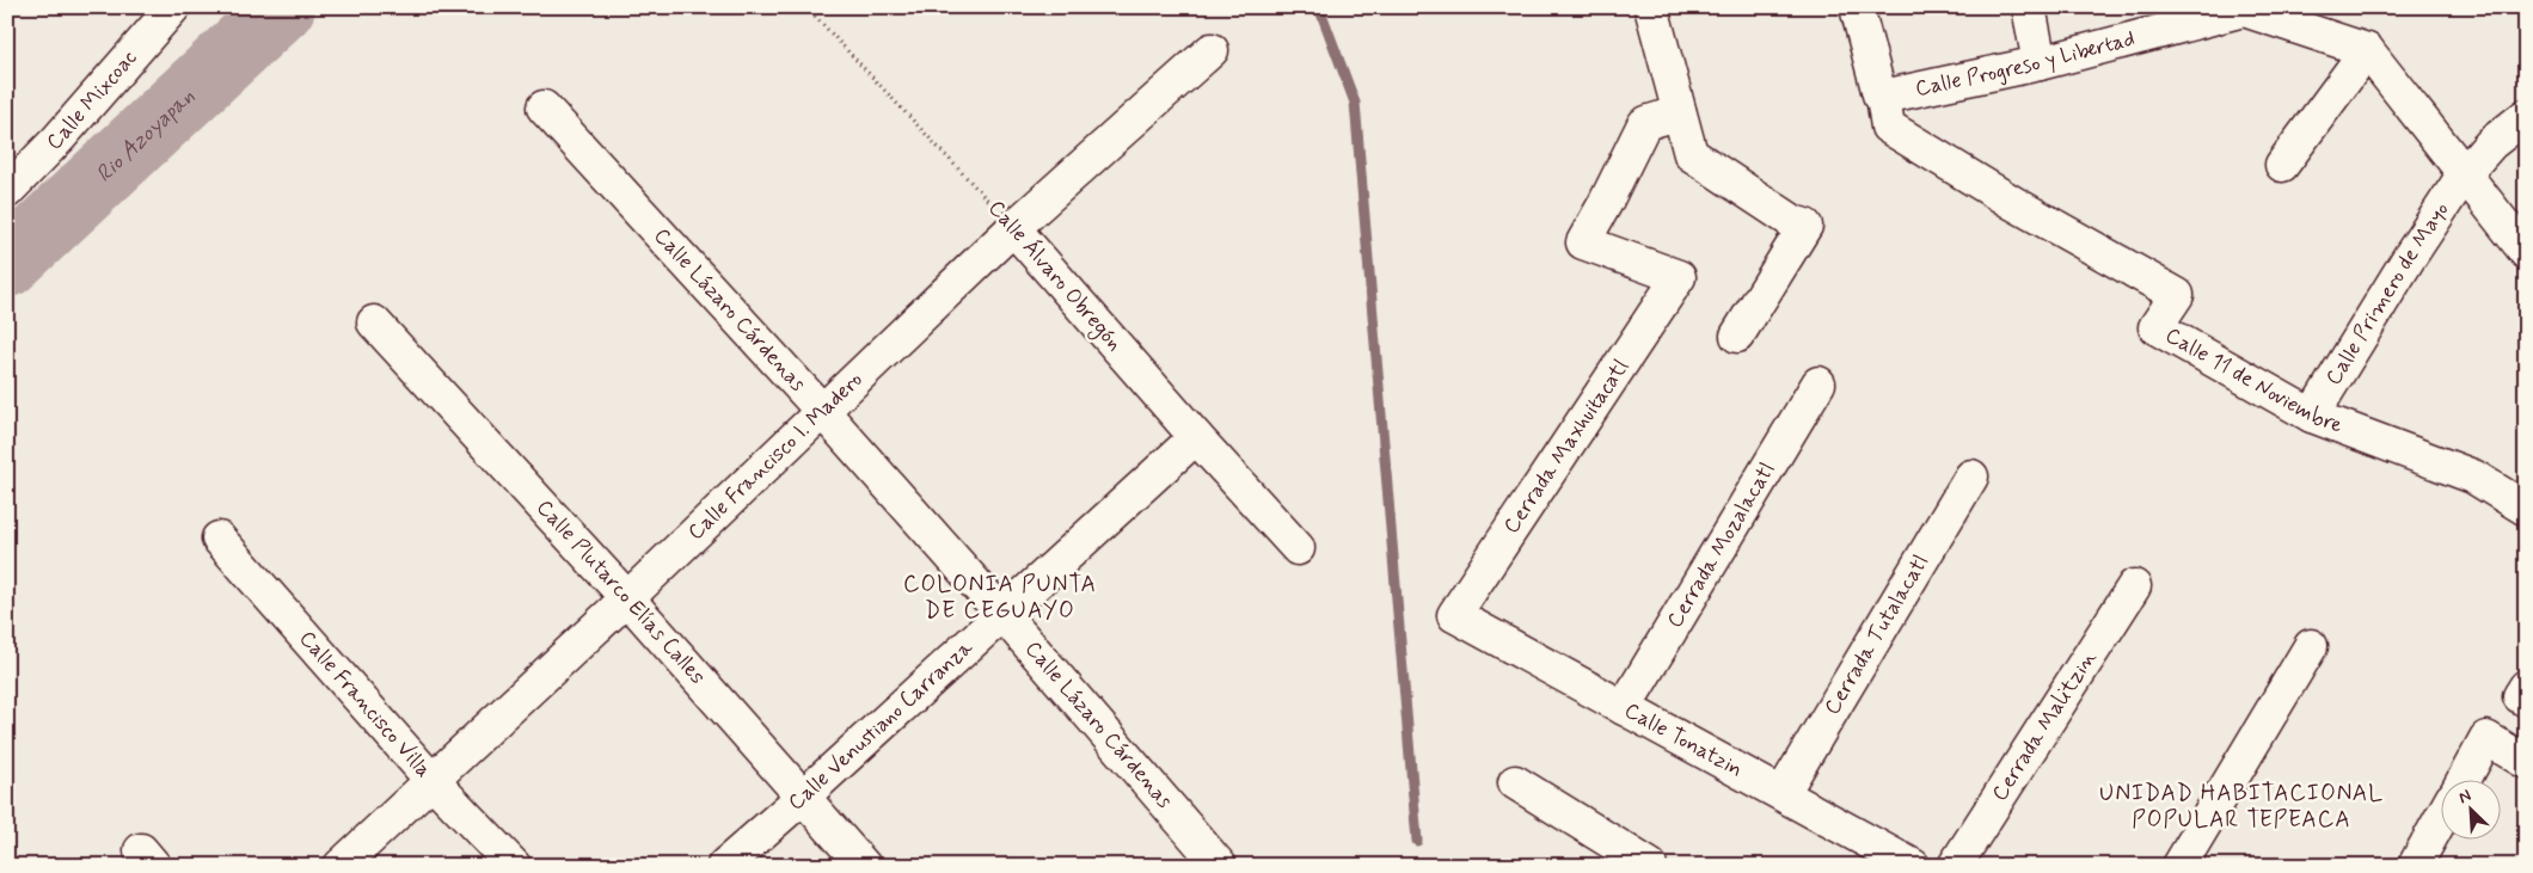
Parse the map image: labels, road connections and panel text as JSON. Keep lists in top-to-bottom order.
{
  "streets": {
    "street": [
      "Calle Progreso y Libertad",
      "Calle Mixcoac",
      "Calle Álvaro Obregón",
      "Calle Primero de Mayo",
      "Calle Lázaro Cárdenas",
      "Calle 11 de Noviembre",
      "Cerrada Maxhuitacatl",
      "Calle Francisco I. Madero",
      "Cerrada Mozalacatl",
      "Calle Plutarco Elías Calles",
      "Cerrada Tutalacatl",
      "Calle Francisco Villa",
      "Calle Venustiano Carranza",
      "Cerrada Malitzin",
      "Calle Tonatzin"
    ]
  },
  "crossings": [
    ["Calle Progreso y Libertad", "Calle 11 de Noviembre"],
    ["Calle Álvaro Obregón", "Calle Francisco I. Madero"],
    ["Calle Álvaro Obregón", "Calle Venustiano Carranza"],
    ["Calle Primero de Mayo", "Calle 11 de Noviembre"],
    ["Calle Lázaro Cárdenas", "Calle Francisco I. Madero"],
    ["Calle Lázaro Cárdenas", "Calle Venustiano Carranza"],
    ["Cerrada Maxhuitacatl", "Calle Tonatzin"],
    ["Calle Francisco I. Madero", "Calle Plutarco Elías Calles"],
    ["Calle Francisco I. Madero", "Calle Francisco Villa"],
    ["Cerrada Mozalacatl", "Calle Tonatzin"],
    ["Calle Plutarco Elías Calles", "Calle Venustiano Carranza"],
    ["Cerrada Tutalacatl", "Calle Tonatzin"]
  ],
  "districts": ["COLONIA PUNTA DE CEGUAYO", "UNIDAD HABITACIONAL POPULAR TEPEACA"],
  "water": ["Rio Azoyapan"],
  "north": "top left"
}
